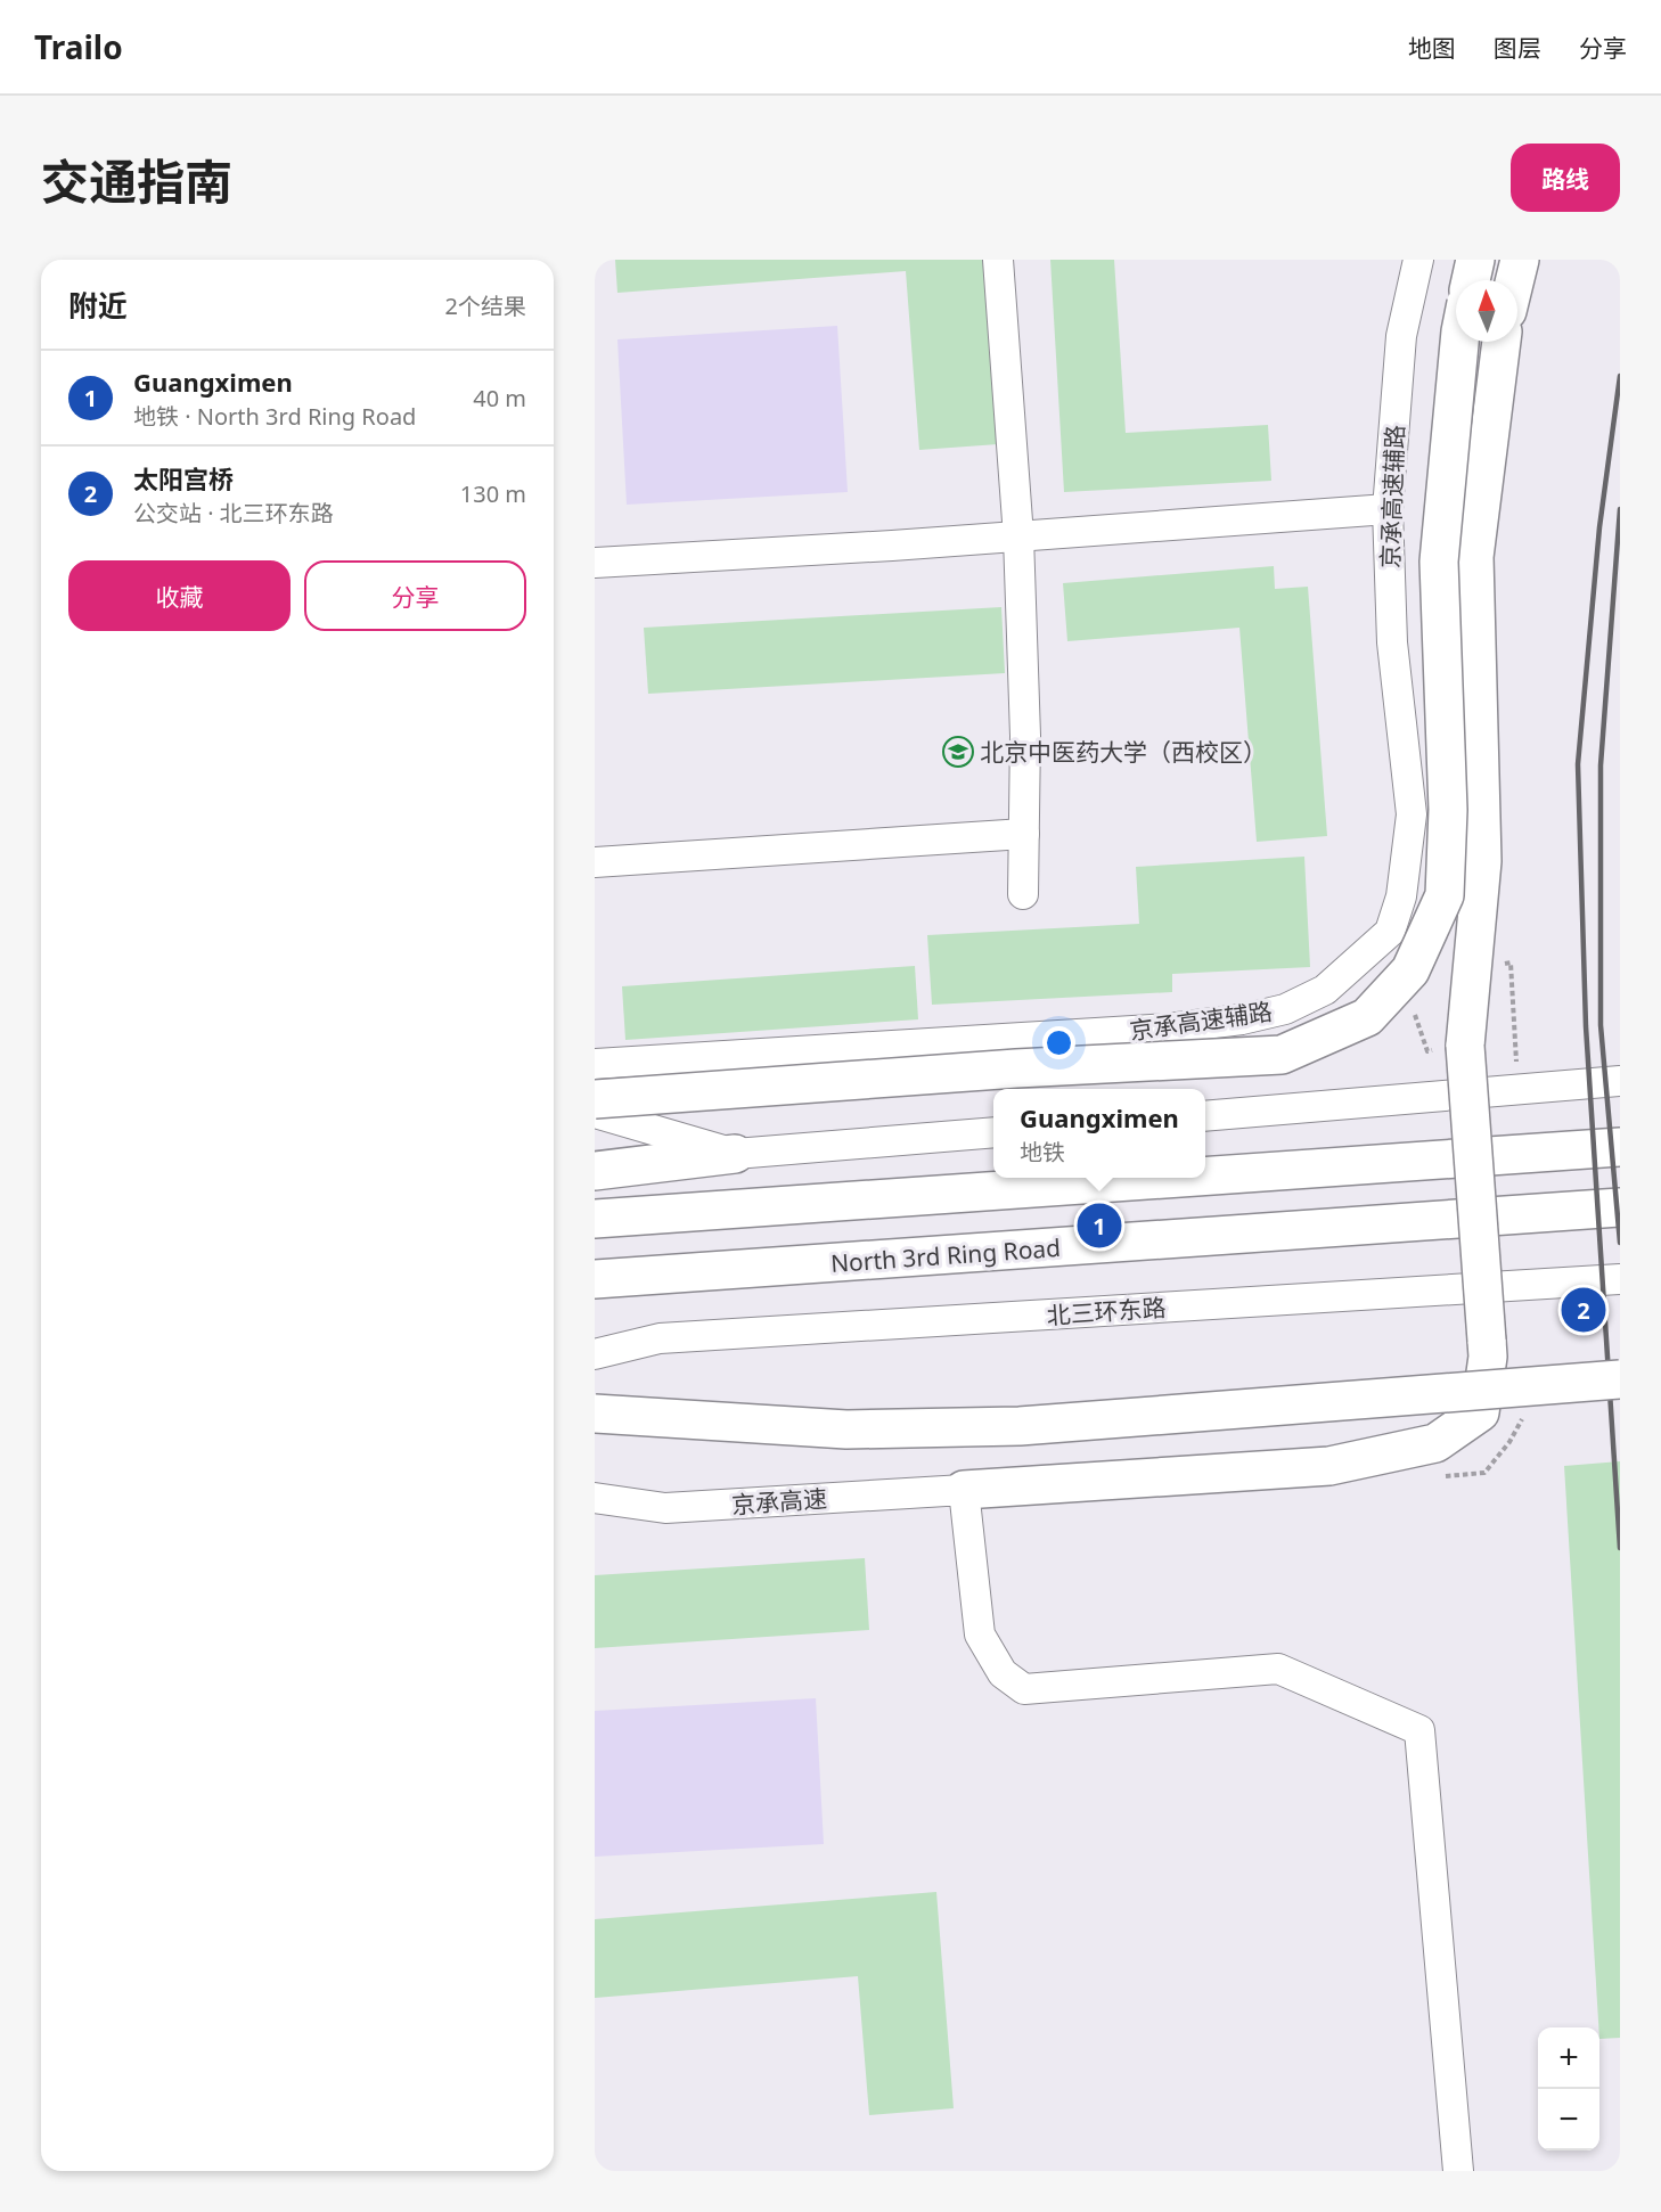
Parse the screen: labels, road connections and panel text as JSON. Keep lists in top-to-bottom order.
{
  "streets": {
    "highway": ["North 3rd Ring Road"],
    "street": ["京承高速辅路", "北三环东路", "京承高速"]
  },
  "places": {
    "school or university": ["北京中医药大学（西校区）"]
  },
  "north": "top",
  "page": {
    "header": "Trailo",
    "nav": ["地图", "图层", "分享"],
    "title": "交通指南",
    "buttons": [
      "路线",
      ["收藏", "分享"]
    ],
    "heading": ["附近", "2个结果"],
    "list": [
      {
        "mark": "1",
        "name": "Guangximen",
        "note": "地铁 · North 3rd Ring Road",
        "value": "40 m"
      },
      {
        "mark": "2",
        "name": "太阳宫桥",
        "note": "公交站 · 北三环东路",
        "value": "130 m"
      }
    ],
    "popup": ["Guangximen", "地铁"],
    "pins": ["1", "2"],
    "map_buttons": ["+", "−"]
  }
}
